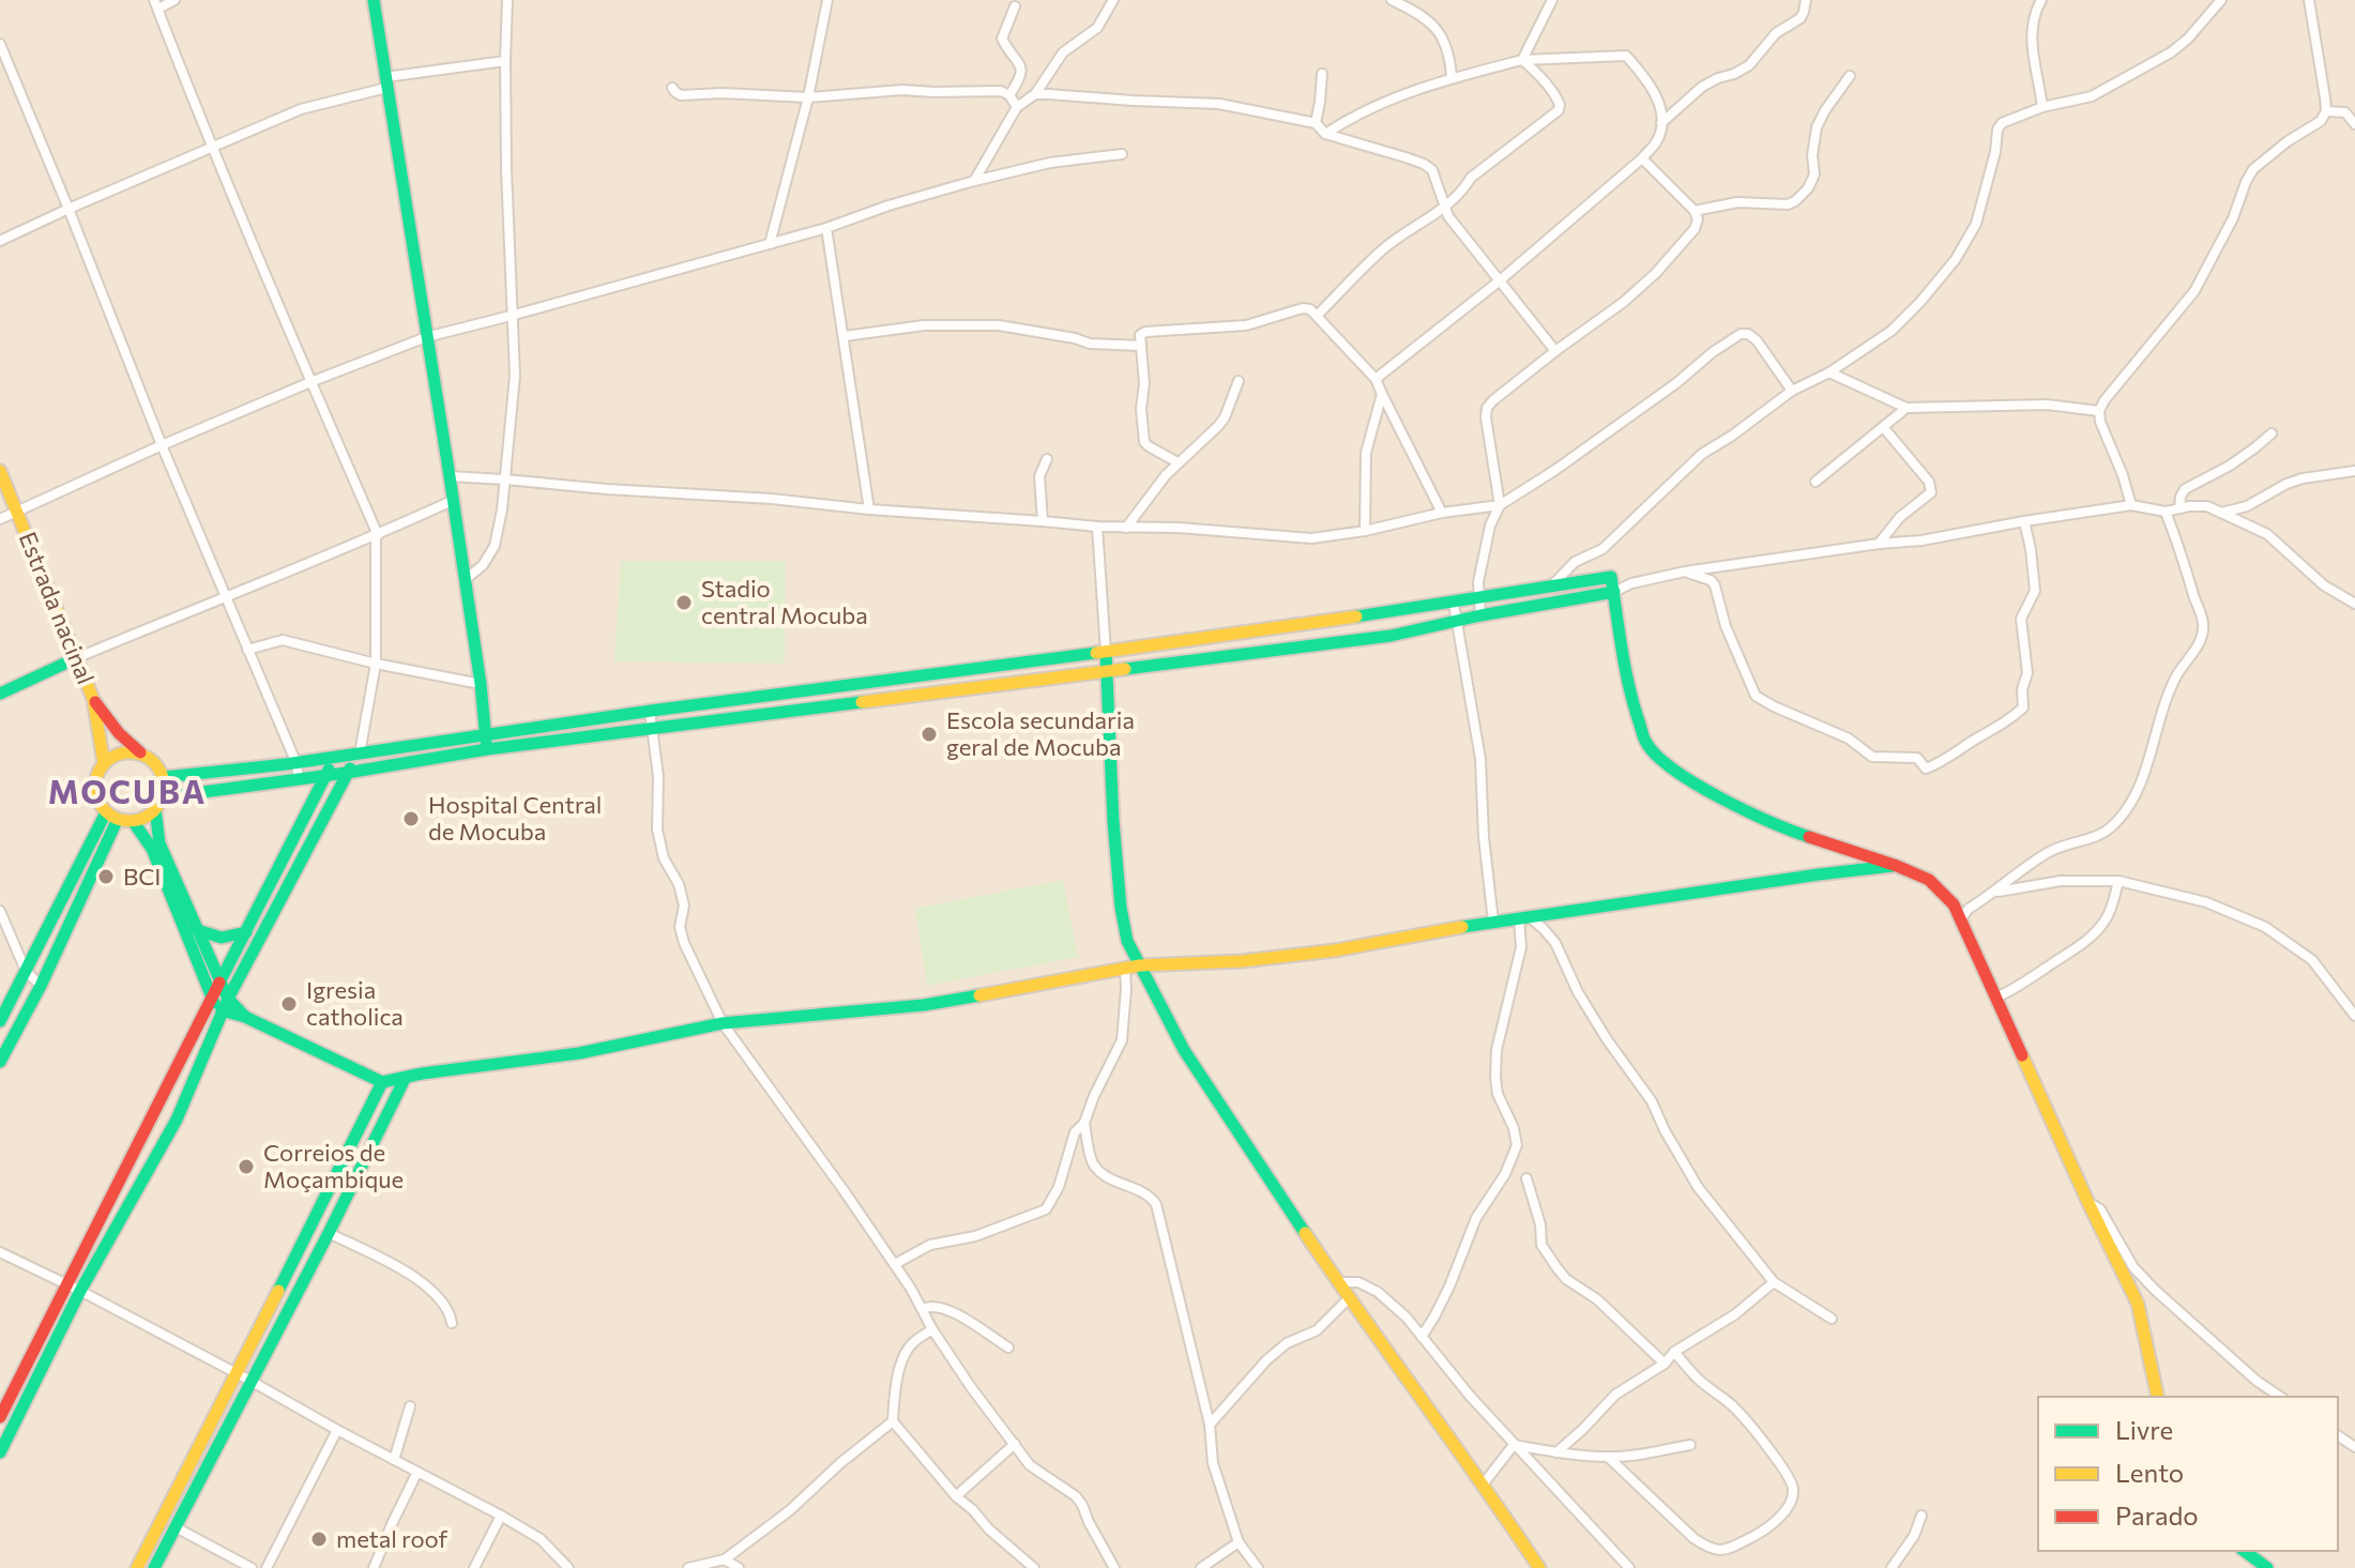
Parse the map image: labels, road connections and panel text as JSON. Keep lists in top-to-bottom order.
{
  "streets": {
    "main road": ["Estrada nacinal"]
  },
  "districts": ["MOCUBA"],
  "places": [
    "Stadio central Mocuba",
    "Escola secundaria geral de Mocuba",
    "Hospital Central de Mocuba",
    "BCI",
    "Igresia catholica",
    "Correios de Moçambique",
    "metal roof"
  ],
  "legend": ["Livre", "Lento", "Parado"]
}
